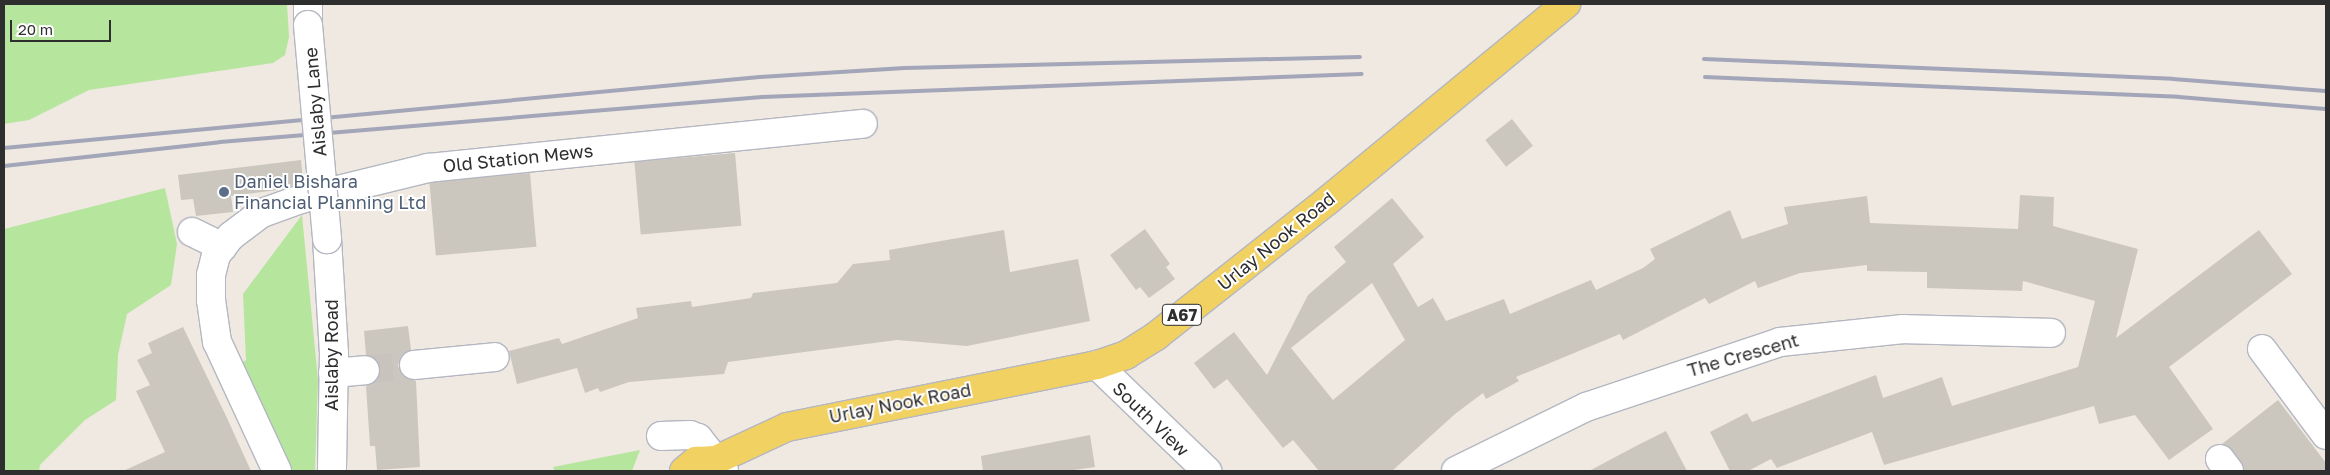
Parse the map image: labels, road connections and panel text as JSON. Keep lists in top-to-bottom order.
{
  "streets": {
    "main road": ["Urlay Nook Road", "A67"],
    "street": [
      "Aislaby Lane",
      "Old Station Mews",
      "Aislaby Road",
      "The Crescent",
      "South View"
    ]
  },
  "crossings": [
    ["Aislaby Lane", "Aislaby Road"],
    ["Urlay Nook Road", "South View"]
  ],
  "places": ["Daniel Bishara Financial Planning Ltd"],
  "scale_bar": "20 m"
}
